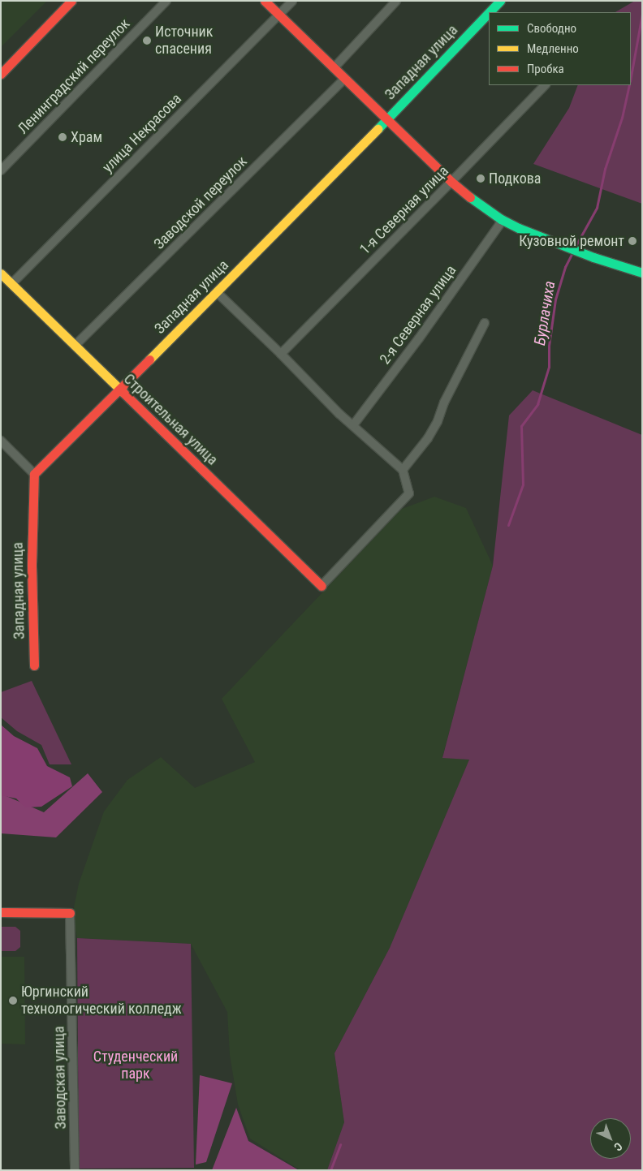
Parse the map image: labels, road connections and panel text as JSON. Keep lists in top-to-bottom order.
{
  "streets": {
    "street": [
      "Западная улица",
      "Ленинградский переулок",
      "улица Некрасова",
      "Заводской переулок",
      "1-я Северная улица",
      "2-я Северная улица",
      "Строительная улица",
      "Заводская улица"
    ]
  },
  "crossings": [
    ["Западная улица", "Строительная улица"],
    ["улица Некрасова", "Строительная улица"],
    ["Заводской переулок", "Строительная улица"]
  ],
  "water": ["Бурлачиха"],
  "parks": ["Студенческий парк"],
  "places": [
    "Источник спасения",
    "Храм",
    "Подкова",
    "Кузовной ремонт",
    "Юргинский технологический колледж"
  ],
  "legend": ["Свободно", "Медленно", "Пробка"],
  "north": "bottom right"
}
